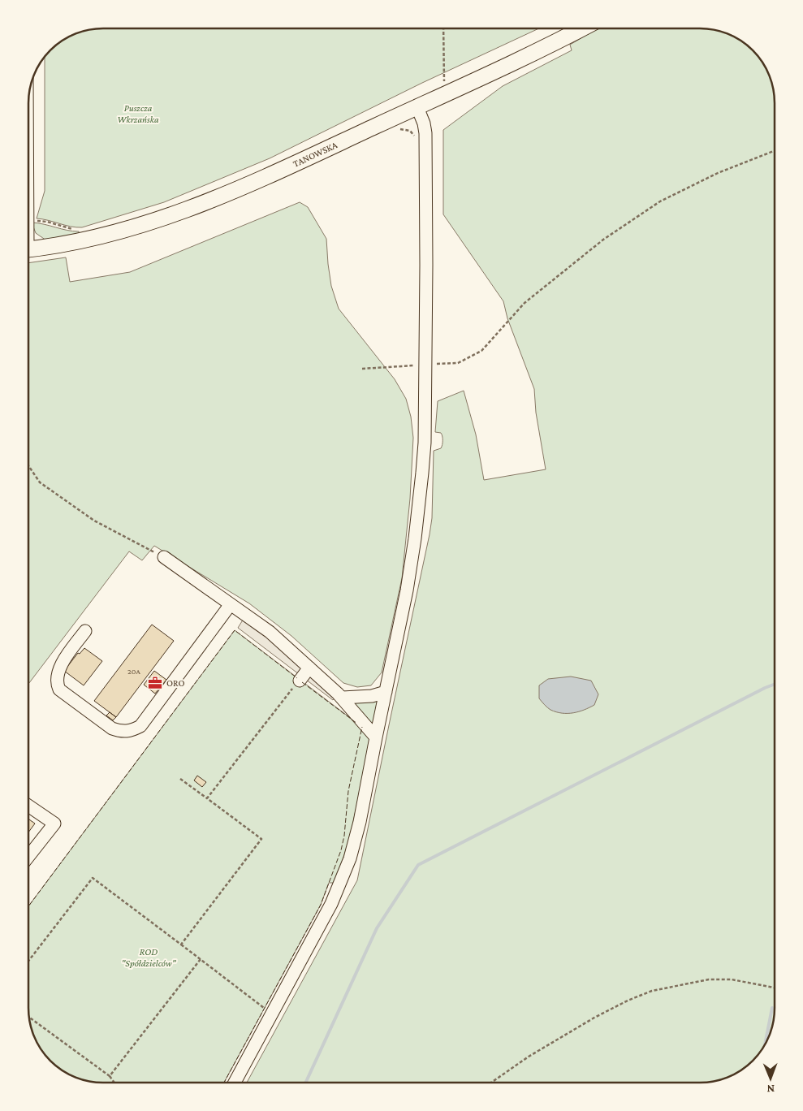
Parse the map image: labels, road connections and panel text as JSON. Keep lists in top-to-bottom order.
{
  "streets": {
    "main road": ["TANOWSKA"]
  },
  "parks": ["Puszcza Wkrzańska", "ROD \"Spółdzielców\""],
  "places": {
    "office": ["ORO"]
  },
  "house_numbers": ["20A"],
  "north": "bottom"
}
